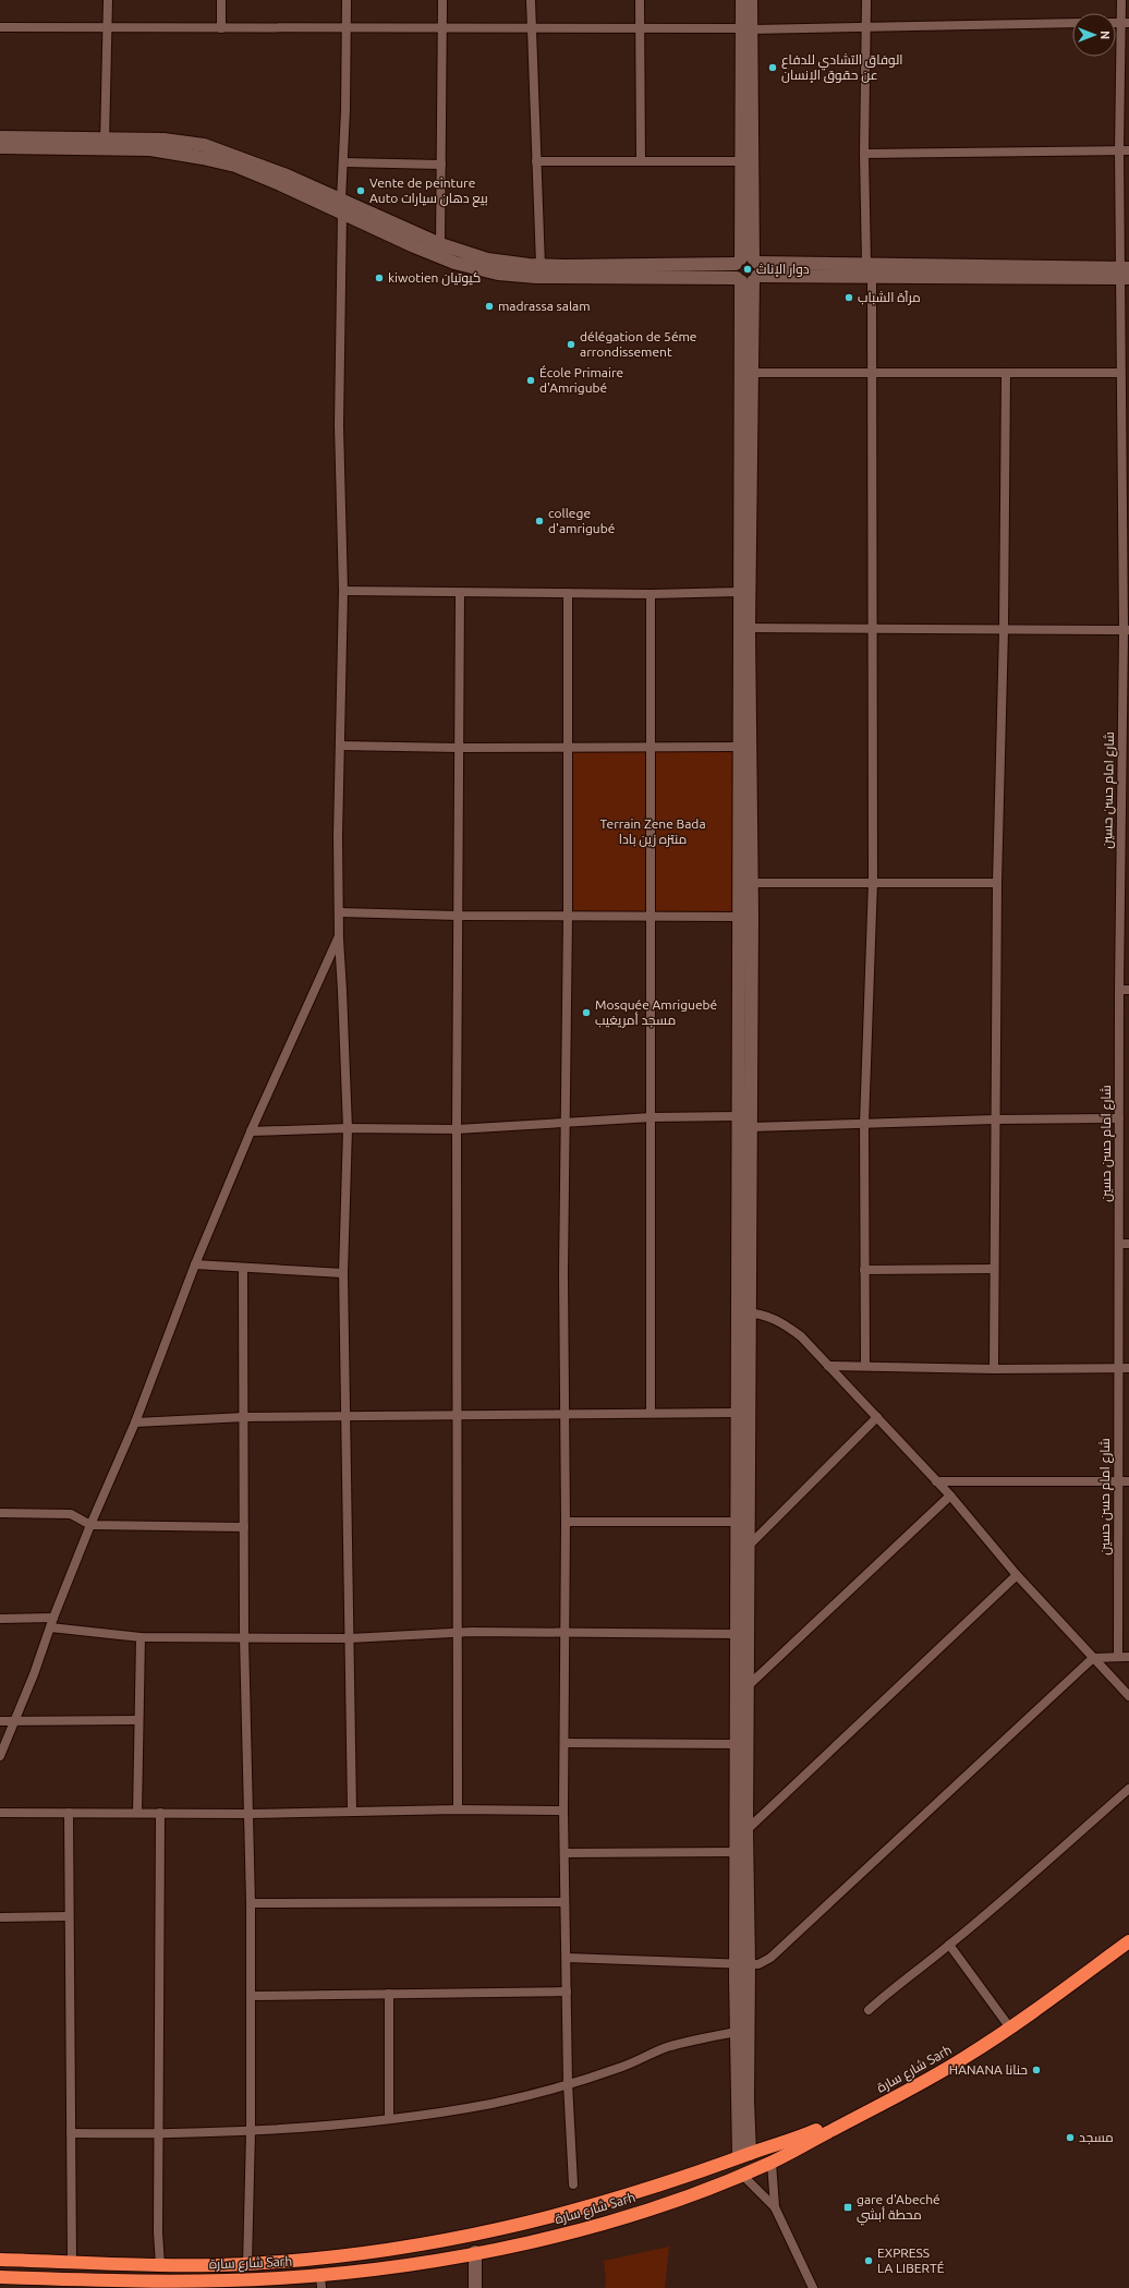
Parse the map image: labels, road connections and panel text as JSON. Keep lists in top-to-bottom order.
{
  "streets": {
    "highway": ["شارع سارة Sarh"],
    "street": ["شارع امام حسن حسين"]
  },
  "parks": ["Terrain Zene Bada منتزه زين بادا"],
  "places": {
    "other": [
      "الوفاق التشادي للدفاع عن حقوق الإنسان",
      "Vente de peinture Auto بيع دهان سيارات",
      "دوار الإناث",
      "kiwotien كيوتيان",
      "مرآة الشباب",
      "madrassa salam",
      "délégation de 5éme arrondissement",
      "École Primaire d'Amrigubé",
      "college d'amrigubé",
      "Mosquée Amriguebé مسجد أمريغيب",
      "HANANA حنانا",
      "مسجد",
      "EXPRESS LA LIBERTÉ"
    ],
    "transit": ["gare d'Abeché محطة أبشي"]
  },
  "north": "right"
}
